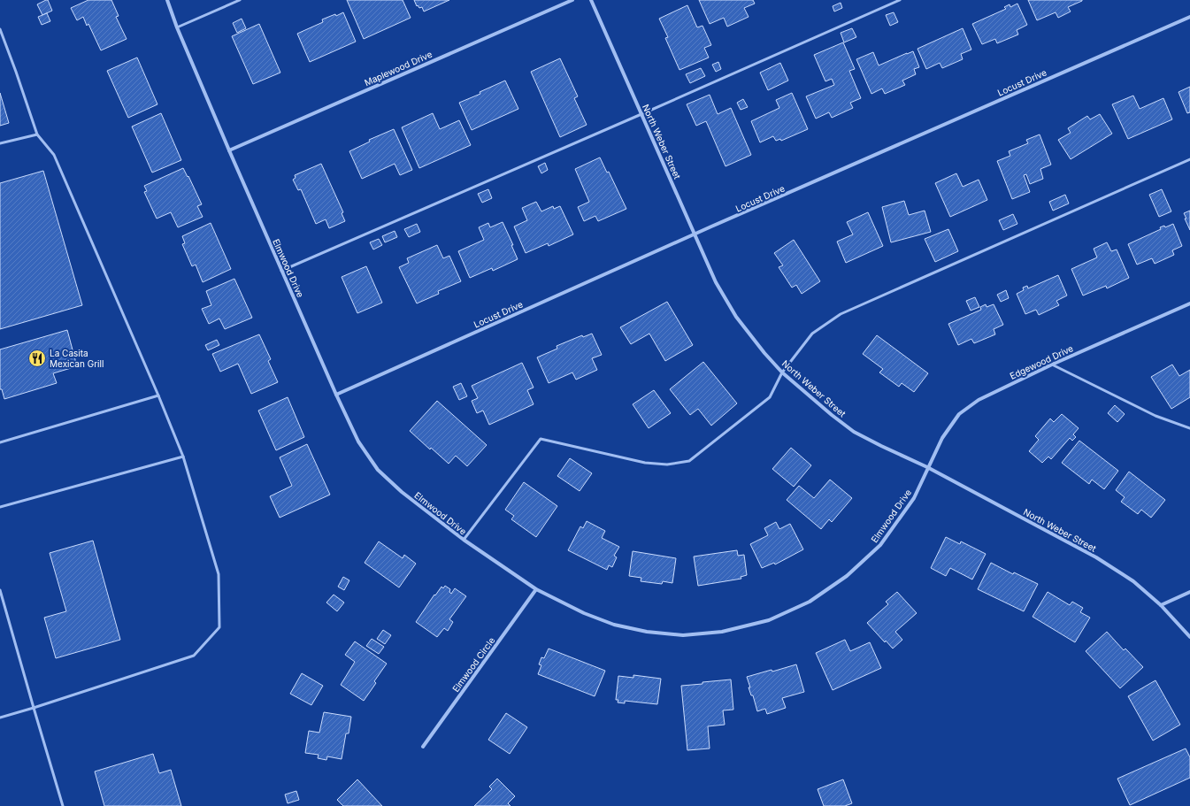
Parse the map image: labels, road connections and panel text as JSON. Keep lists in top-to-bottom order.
{
  "streets": {
    "street": [
      "Maplewood Drive",
      "Locust Drive",
      "North Weber Street",
      "Elmwood Drive",
      "Edgewood Drive",
      "Elmwood Circle"
    ]
  },
  "crossings": [
    ["Maplewood Drive", "Elmwood Drive"],
    ["Locust Drive", "North Weber Street"],
    ["Locust Drive", "Elmwood Drive"],
    ["North Weber Street", "Elmwood Drive"],
    ["North Weber Street", "Edgewood Drive"],
    ["Elmwood Drive", "Edgewood Drive"],
    ["Elmwood Drive", "Elmwood Circle"]
  ],
  "places": {
    "restaurant": ["La Casita Mexican Grill"]
  }
}
